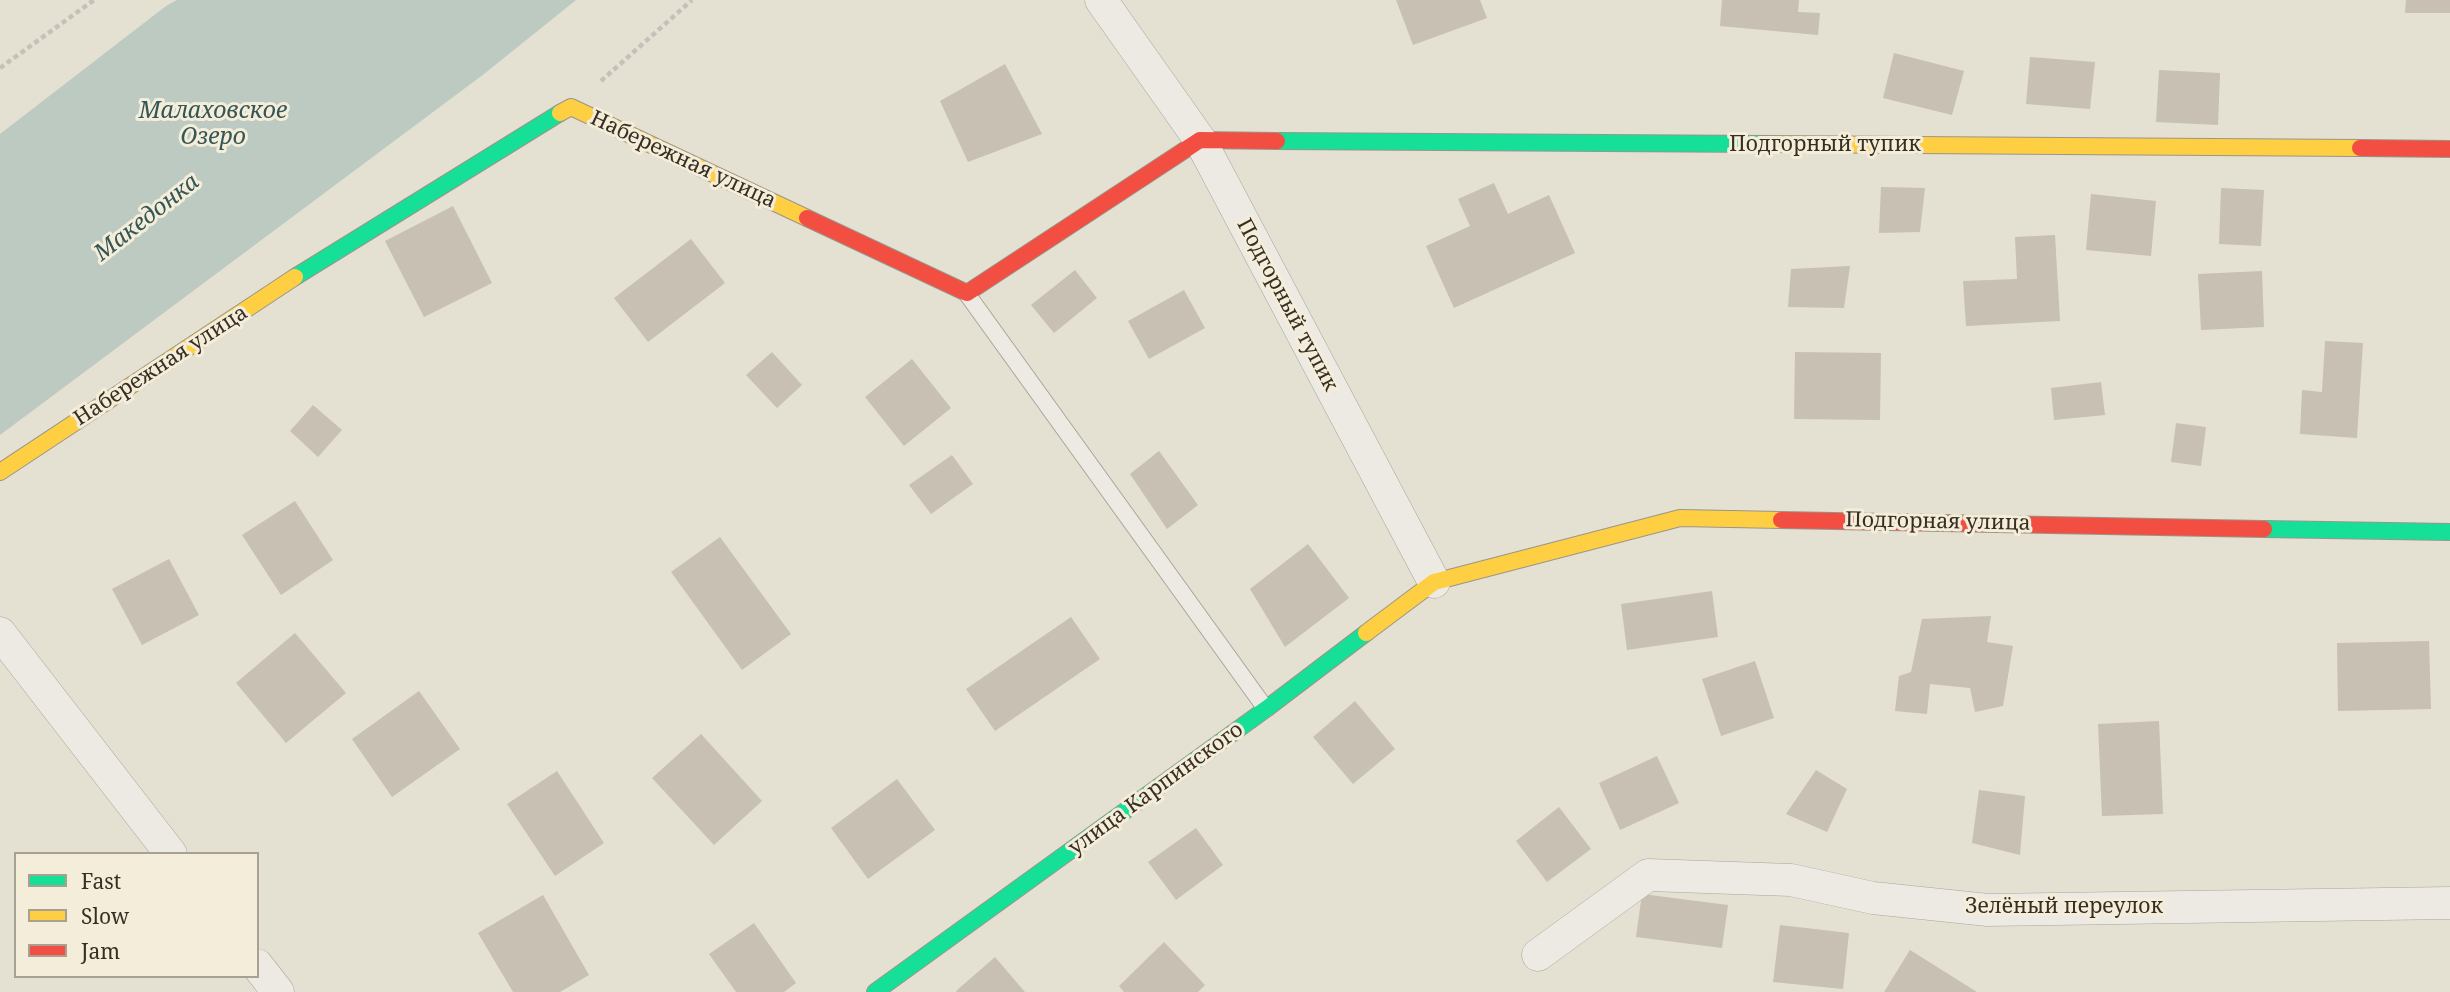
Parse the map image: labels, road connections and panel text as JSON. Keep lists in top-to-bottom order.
{
  "streets": {
    "street": [
      "Подгорный тупик",
      "Набережная улица",
      "Подгорная улица",
      "улица Карпинского",
      "Зелёный переулок"
    ]
  },
  "crossings": [
    ["Подгорный тупик", "Подгорная улица"],
    ["Подгорный тупик", "улица Карпинского"],
    ["Подгорная улица", "улица Карпинского"]
  ],
  "water": ["Малаховское Озеро", "Македонка"],
  "legend": ["Fast", "Slow", "Jam"]
}
